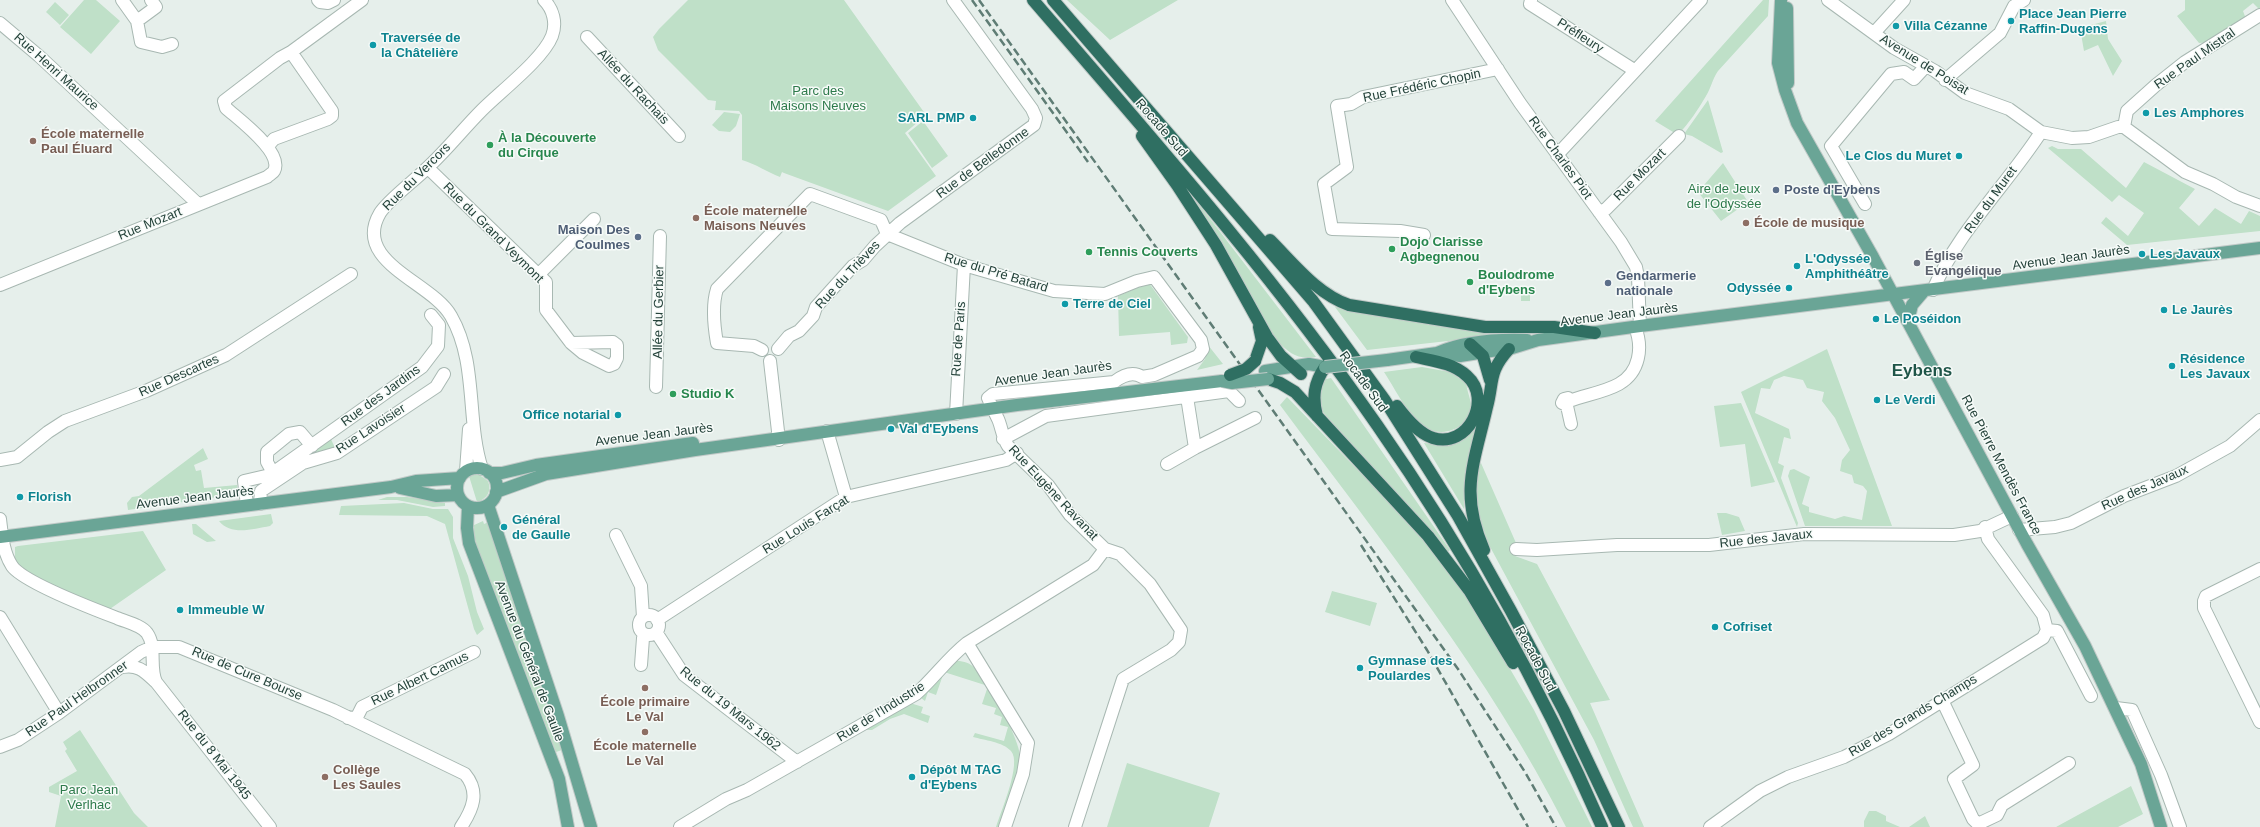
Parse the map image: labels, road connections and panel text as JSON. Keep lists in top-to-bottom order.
{
  "streets": {
    "highway": ["Rocade Sud"],
    "main road": ["Avenue Jean Jaurès", "Rue Pierre Mendès France", "Avenue du Général de Gaulle"],
    "street": [
      "Préfleury",
      "Rue Paul Mistral",
      "Avenue de Poisat",
      "Rue Henri Maurice",
      "Rue Frédéric Chopin",
      "Allée du Rachais",
      "Rue Charles Piot",
      "Rue de Belledonne",
      "Rue Mozart",
      "Rue du Vercors",
      "Rue du Muret",
      "Rue du Grand Veymont",
      "Rue du Pré Batard",
      "Rue du Trièves",
      "Allée du Gerbier",
      "Rue de Paris",
      "Rue Descartes",
      "Rue des Jardins",
      "Rue Lavoisier",
      "Rue des Javaux",
      "Rue Eugène Ravanat",
      "Rue Louis Farçat",
      "Rue de Cure Bourse",
      "Rue Albert Camus",
      "Rue Paul Helbronner",
      "Rue du 19 Mars 1962",
      "Rue de l'Industrie",
      "Rue des Grands Champs",
      "Rue du 8 Mai 1945"
    ]
  },
  "crossings": [
    ["Rue Paul Mistral", "Avenue de Poisat"],
    ["Avenue de Poisat", "Rue du Muret"],
    ["Rue Henri Maurice", "Rue Mozart"],
    ["Rue Frédéric Chopin", "Rue Charles Piot"],
    ["Rue Charles Piot", "Rue Mozart"],
    ["Rue Charles Piot", "Avenue Jean Jaurès"],
    ["Rue de Belledonne", "Rue du Pré Batard"],
    ["Rue de Belledonne", "Rue du Trièves"],
    ["Rue du Vercors", "Rue du Grand Veymont"],
    ["Rue du Vercors", "Avenue Jean Jaurès"],
    ["Rue du Vercors", "Avenue du Général de Gaulle"],
    ["Rue du Muret", "Avenue Jean Jaurès"],
    ["Avenue Jean Jaurès", "Rue du Pré Batard"],
    ["Avenue Jean Jaurès", "Rue de Paris"],
    ["Avenue Jean Jaurès", "Rue des Jardins"],
    ["Avenue Jean Jaurès", "Rue Lavoisier"],
    ["Avenue Jean Jaurès", "Rue Pierre Mendès France"],
    ["Avenue Jean Jaurès", "Rue Eugène Ravanat"],
    ["Avenue Jean Jaurès", "Avenue du Général de Gaulle"],
    ["Rue du Pré Batard", "Rue du Trièves"],
    ["Rue du Pré Batard", "Rue de Paris"],
    ["Rue Pierre Mendès France", "Rue des Javaux"],
    ["Rue Eugène Ravanat", "Rue Louis Farçat"],
    ["Rue Eugène Ravanat", "Rue de l'Industrie"],
    ["Rue Louis Farçat", "Rue du 19 Mars 1962"],
    ["Rue de Cure Bourse", "Rue Albert Camus"],
    ["Rue de Cure Bourse", "Rue Paul Helbronner"],
    ["Rue de Cure Bourse", "Rue du 8 Mai 1945"],
    ["Rue Paul Helbronner", "Rue du 8 Mai 1945"],
    ["Rue du 19 Mars 1962", "Rue de l'Industrie"]
  ],
  "districts": ["Eybens"],
  "parks": ["Parc des Maisons Neuves", "Aire de Jeux de l'Odyssée", "Parc Jean Verlhac"],
  "places": [
    "Place Jean Pierre Raffin-Dugens",
    "Villa Cézanne",
    "Traversée de la Châtelière",
    "Les Amphores",
    "SARL PMP",
    "École maternelle Paul Éluard",
    "À la Découverte du Cirque",
    "Le Clos du Muret",
    "Poste d'Eybens",
    "École maternelle Maisons Neuves",
    "École de musique",
    "Maison Des Coulmes",
    "Dojo Clarisse Agbegnenou",
    "Tennis Couverts",
    "Les Javaux",
    "Église Evangélique",
    "L'Odyssée Amphithéâtre",
    "Boulodrome d'Eybens",
    "Gendarmerie nationale",
    "Odyssée",
    "Terre de Ciel",
    "Le Jaurès",
    "Le Poséidon",
    "Résidence Les Javaux",
    "Studio K",
    "Le Verdi",
    "Office notarial",
    "Val d'Eybens",
    "Florish",
    "Général de Gaulle",
    "Immeuble W",
    "Cofriset",
    "Gymnase des Poulardes",
    "École primaire Le Val",
    "École maternelle Le Val",
    "Collège Les Saules",
    "Dépôt M TAG d'Eybens"
  ]
}
